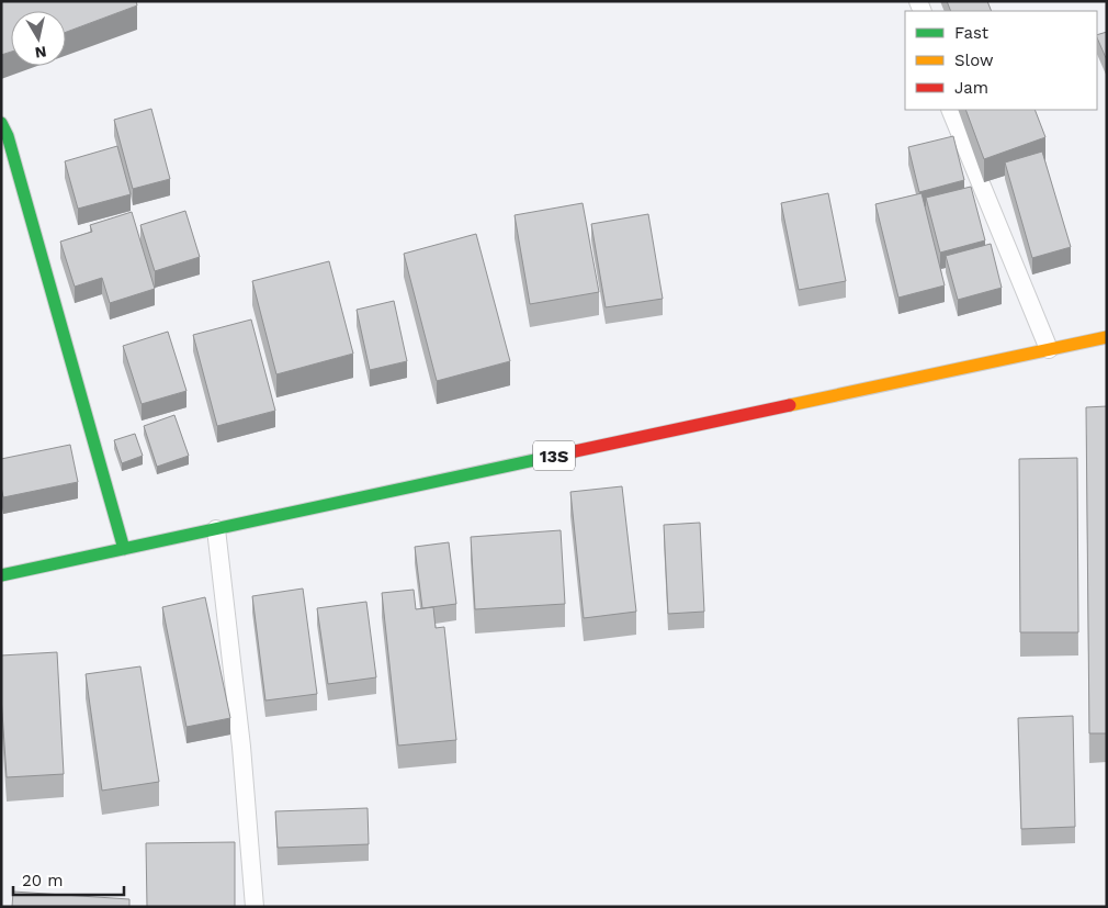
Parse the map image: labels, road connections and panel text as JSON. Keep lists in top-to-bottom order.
{
  "streets": {
    "main road": ["13S"]
  },
  "legend": ["Fast", "Slow", "Jam"],
  "scale_bar": "20 m",
  "north": "bottom"
}
